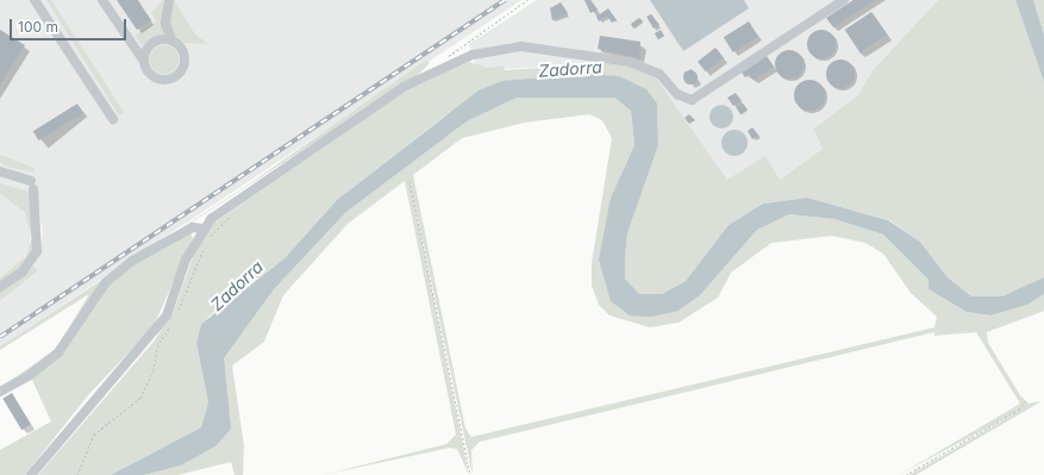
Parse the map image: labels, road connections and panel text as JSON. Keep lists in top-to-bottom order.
{
  "water": ["Zadorra"],
  "scale_bar": "100 m"
}
